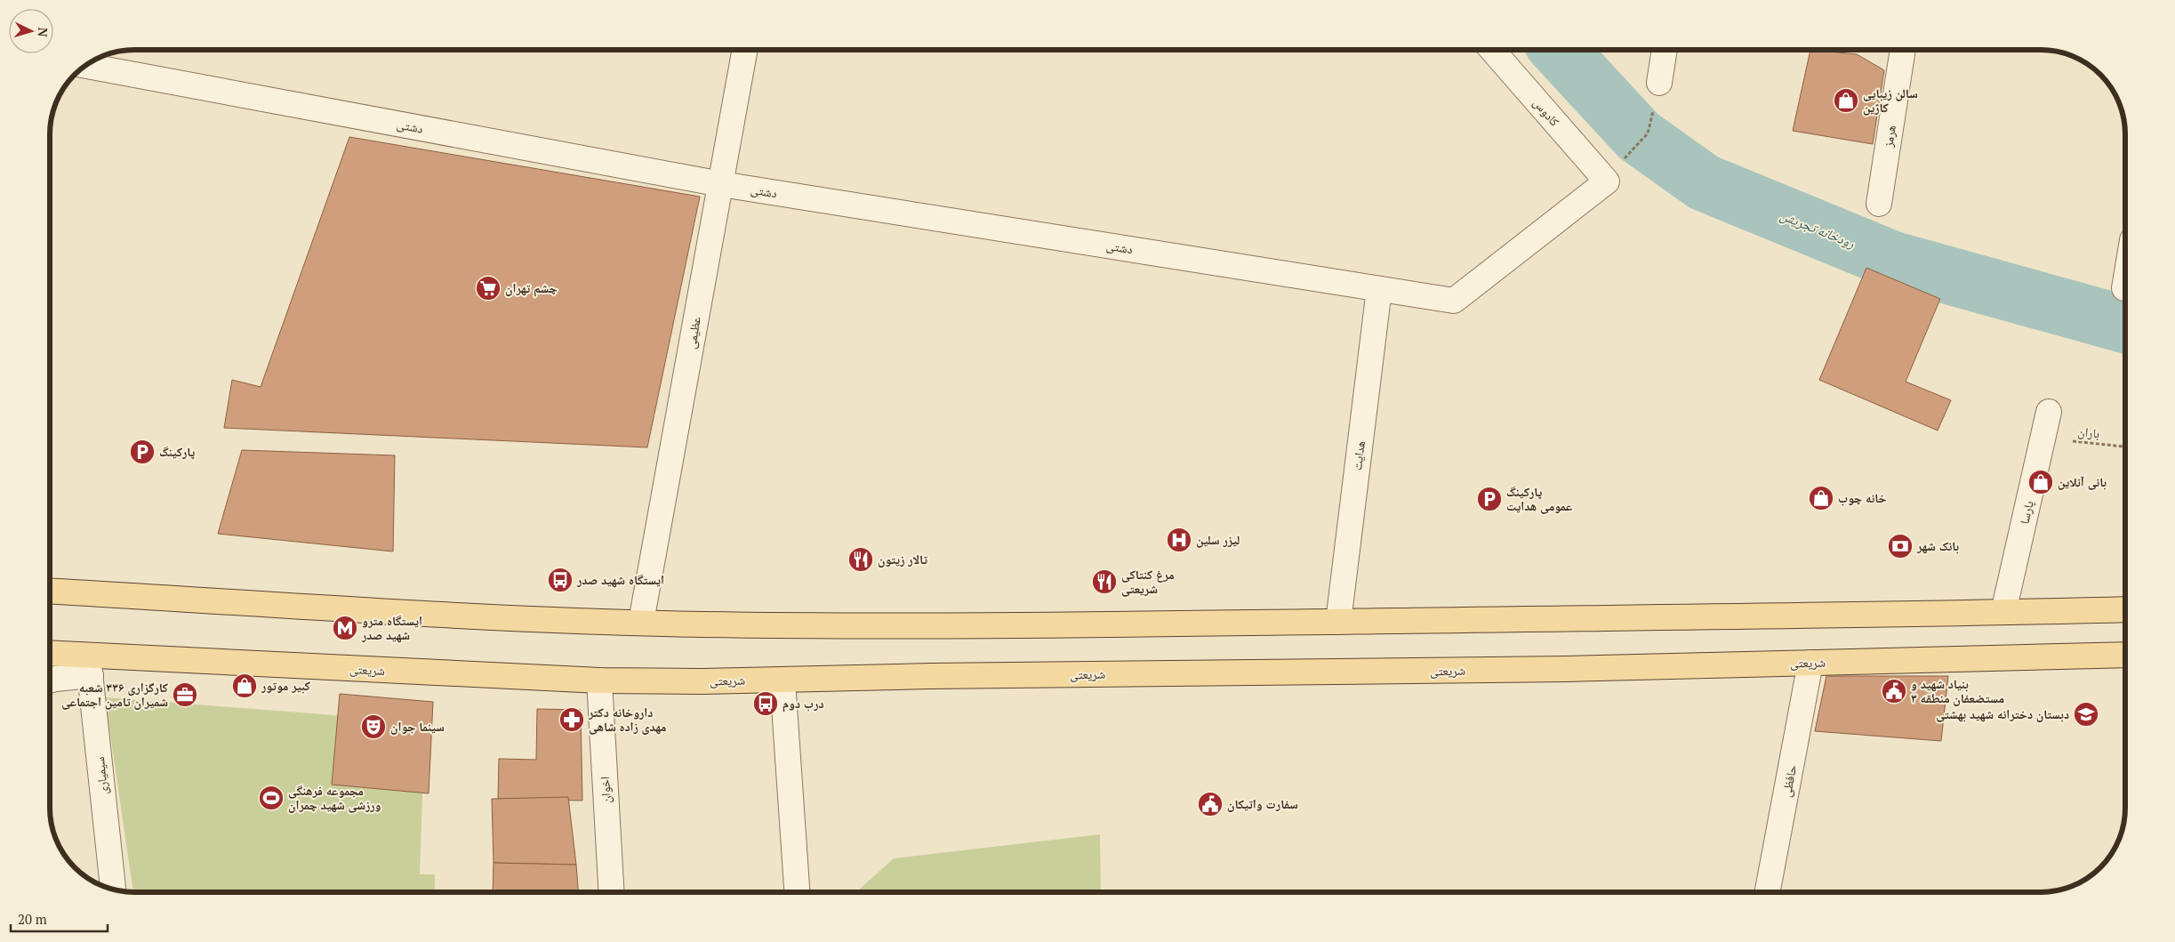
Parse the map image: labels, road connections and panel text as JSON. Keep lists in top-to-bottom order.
{
  "streets": {
    "main road": ["شریعتی"],
    "street": [
      "کادوس",
      "دشتی",
      "هرمز",
      "عظیمی",
      "هدایت",
      "پارسا",
      "سیمیاری",
      "حافظی",
      "اخوان"
    ],
    "path": ["باران"]
  },
  "crossings": [
    ["کادوس", "دشتی"],
    ["دشتی", "عظیمی"],
    ["دشتی", "هدایت"],
    ["باران", "پارسا"],
    ["شریعتی", "سیمیاری"],
    ["شریعتی", "حافظی"],
    ["شریعتی", "اخوان"]
  ],
  "water": ["رودخانه تجریش"],
  "places": {
    "shop": [
      "سالن زیبایی کاژین",
      "بانی آنلاین",
      "خانه چوب",
      "کبیر موتور"
    ],
    "supermarket": ["چشم تهران"],
    "parking": ["پارکینگ", "پارکینگ عمومی هدایت"],
    "hospital": ["لیزر سلین"],
    "bank": ["بانک شهر"],
    "restaurant": ["تالار زیتون", "مرغ کنتاکی شریعتی"],
    "bus stop": ["ایستگاه شهید صدر", "درب دوم"],
    "metro station": ["ایستگاه مترو شهید صدر"],
    "public building": ["بنیاد شهید و مستضعفان منطقه ۳", "سفارت واتیکان"],
    "office": ["کارگزاری ٣٣۶ شعبه شمیران تامین اجتماعی"],
    "school or university": ["دبستان دخترانه شهید بهشتی"],
    "pharmacy": ["داروخانه دکتر مهدی زاده شاهی"],
    "theatre": ["سینما جوان"],
    "sports": ["مجموعه فرهنگی ورزشی شهید چمران"]
  },
  "scale_bar": "20 m",
  "north": "right"
}
